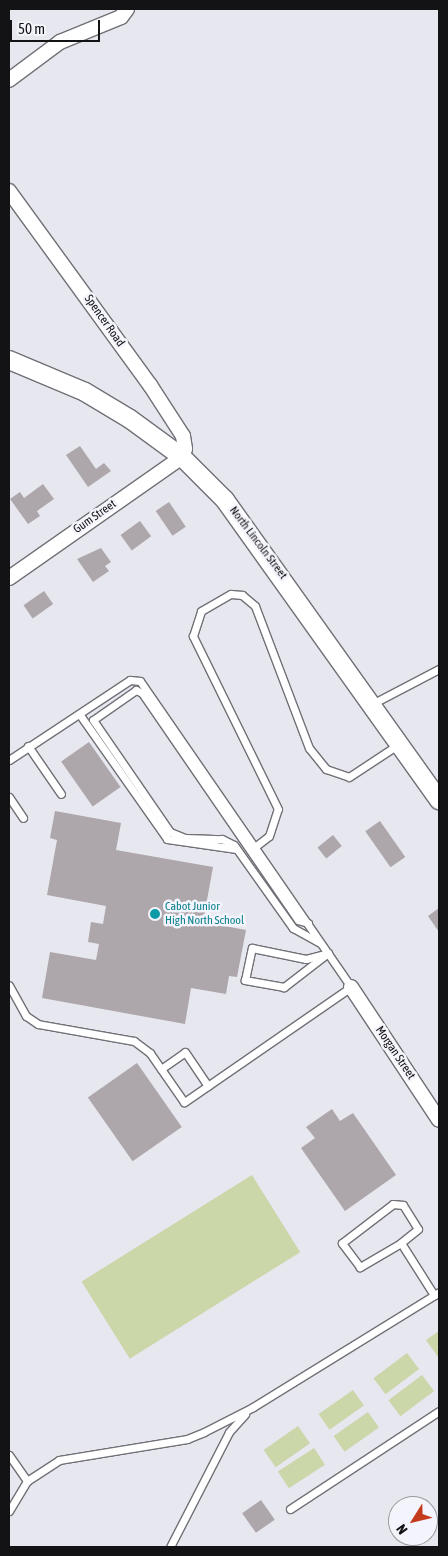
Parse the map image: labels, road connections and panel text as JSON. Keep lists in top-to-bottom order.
{
  "streets": {
    "street": [
      "Spencer Road",
      "Gum Street",
      "North Lincoln Street",
      "Morgan Street"
    ]
  },
  "crossings": [
    ["Spencer Road", "Gum Street"],
    ["Spencer Road", "North Lincoln Street"],
    ["Gum Street", "North Lincoln Street"]
  ],
  "places": ["Cabot Junior High North School"],
  "scale_bar": "50 m",
  "north": "bottom left"
}
